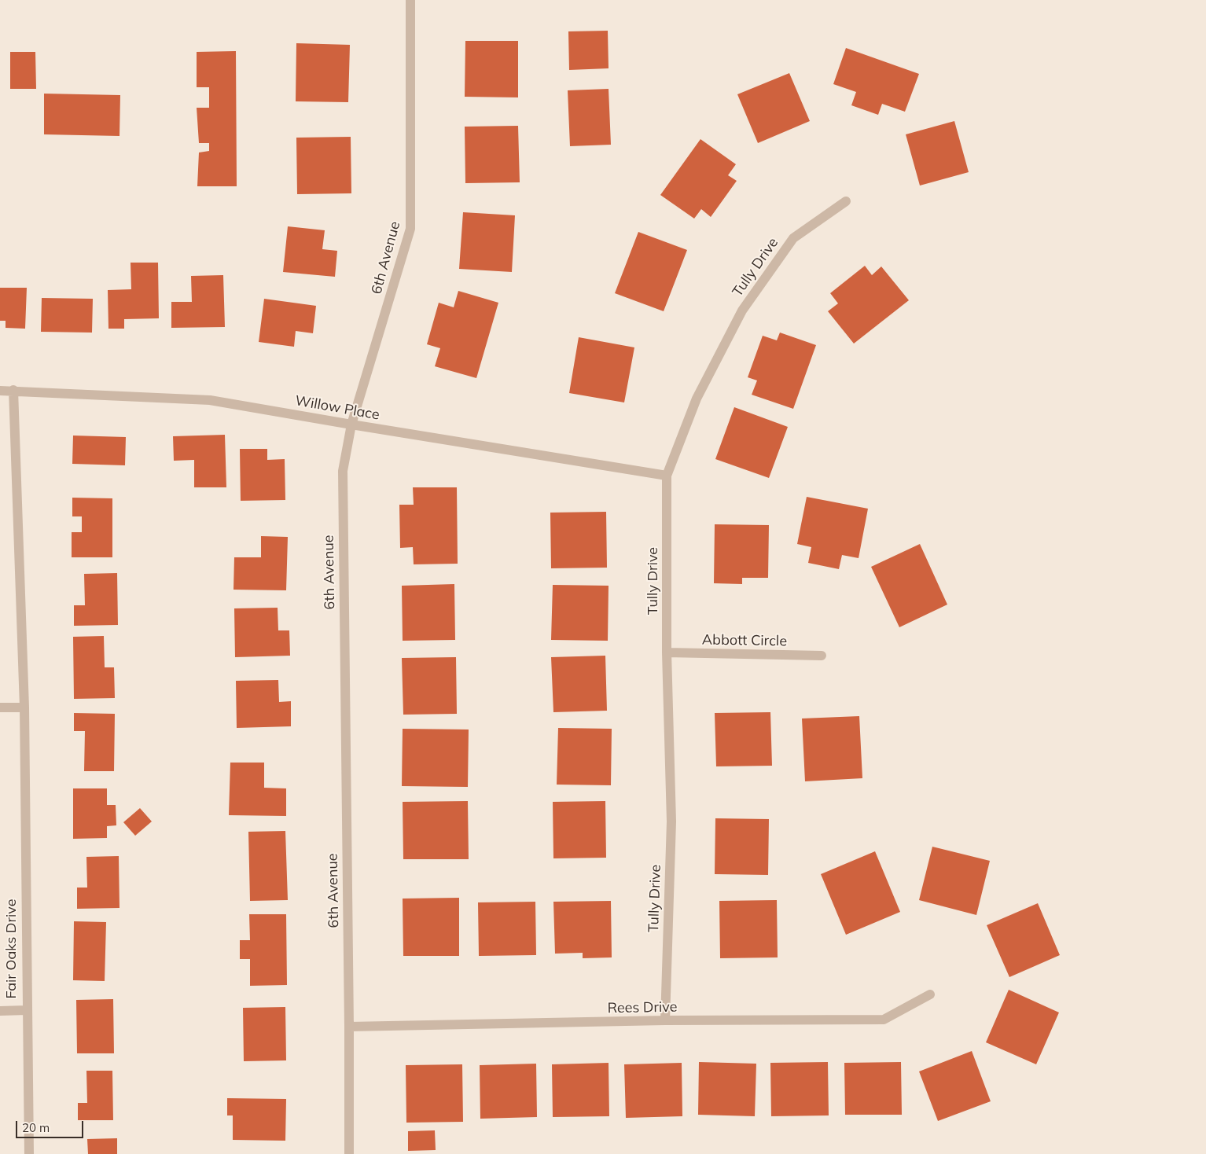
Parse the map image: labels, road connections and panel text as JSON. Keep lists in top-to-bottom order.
{
  "streets": {
    "street": [
      "6th Avenue",
      "Tully Drive",
      "Willow Place",
      "Abbott Circle",
      "Fair Oaks Drive",
      "Rees Drive"
    ]
  },
  "crossings": [
    ["6th Avenue", "Willow Place"],
    ["6th Avenue", "Rees Drive"],
    ["Tully Drive", "Willow Place"],
    ["Tully Drive", "Abbott Circle"],
    ["Tully Drive", "Rees Drive"],
    ["Willow Place", "Fair Oaks Drive"]
  ],
  "scale_bar": "20 m"
}
